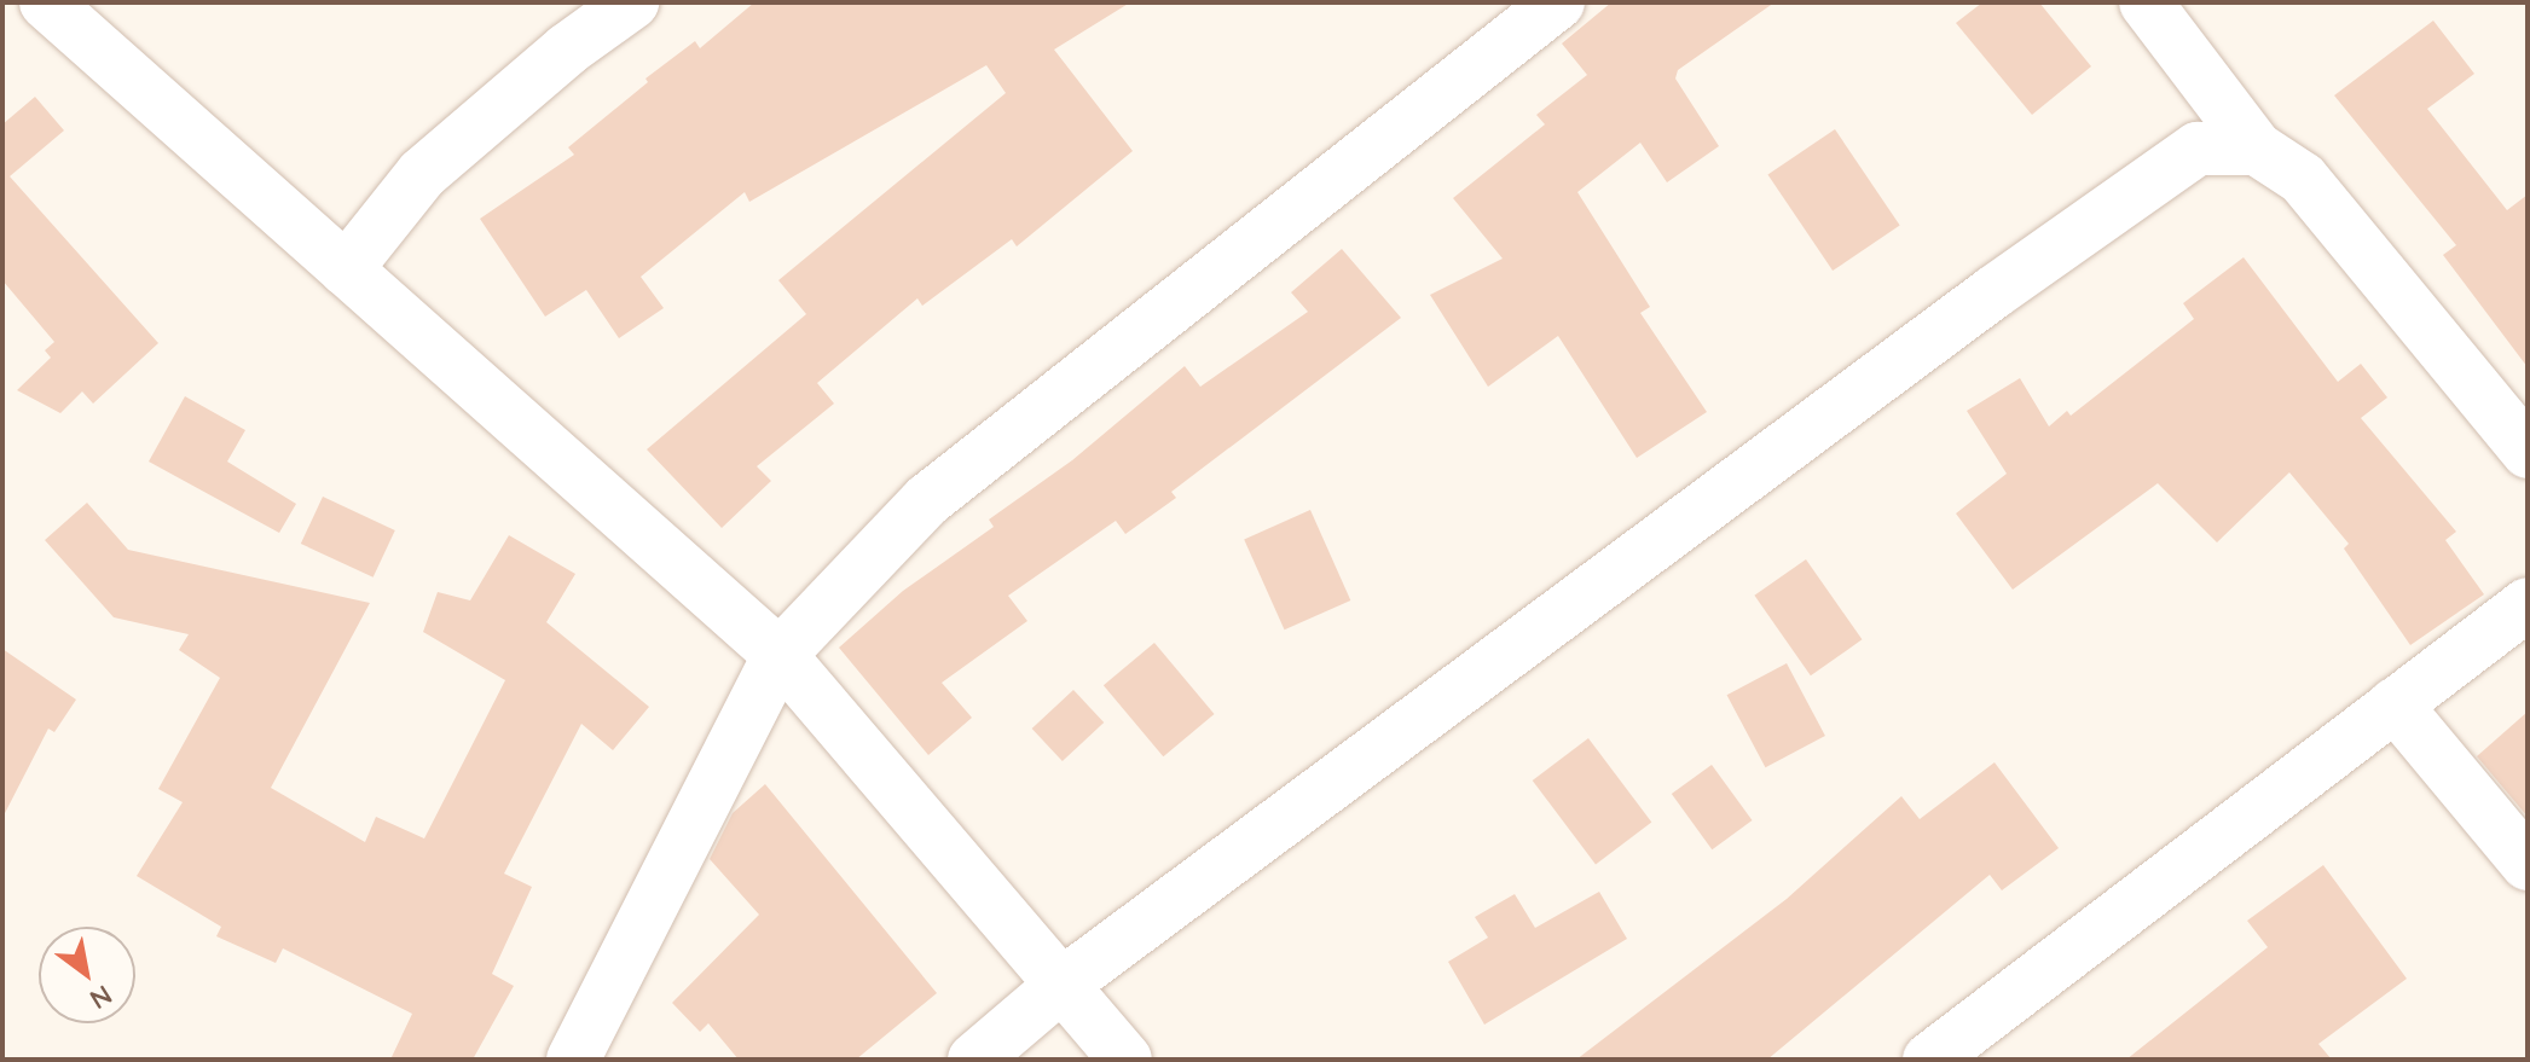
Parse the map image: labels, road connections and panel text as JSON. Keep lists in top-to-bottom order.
{
  "north": "bottom right"
}
